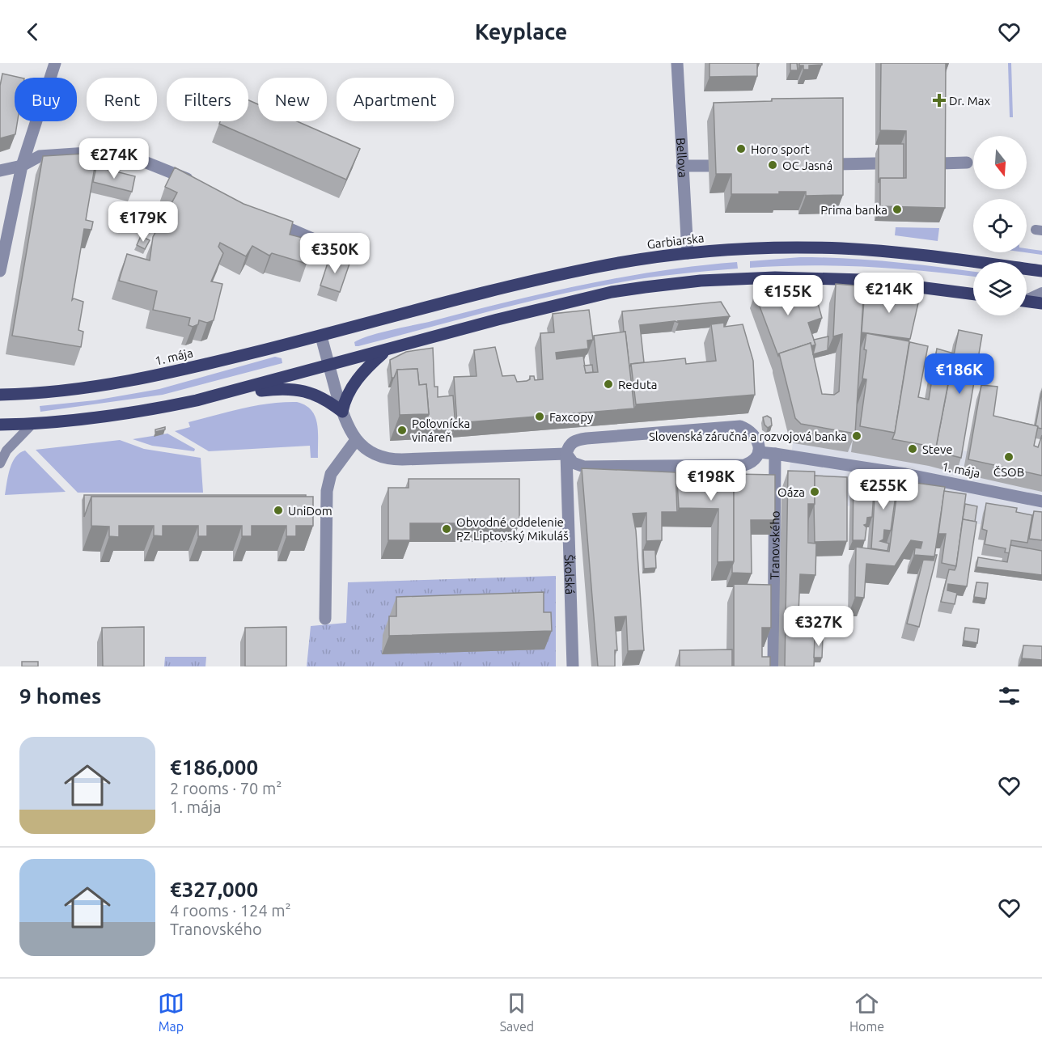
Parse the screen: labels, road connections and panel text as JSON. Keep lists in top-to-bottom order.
{
  "streets": {
    "main road": ["Garbiarska", "1. mája"],
    "street": ["Bellova", "Tranovského", "Školská"]
  },
  "crossings": [
    ["Bellova", "Garbiarska"],
    ["Garbiarska", "1. mája"],
    ["1. mája", "Tranovského"]
  ],
  "places": {
    "health": ["Dr. Max"],
    "other": [
      "Horo sport",
      "OC Jasná",
      "Prima banka",
      "Reduta",
      "Faxcopy",
      "Poľovnícka vináreň",
      "Slovenská záručná a rozvojová banka",
      "Steve",
      "ČSOB",
      "Oáza",
      "UniDom",
      "Obvodné oddelenie PZ Liptovský Mikuláš"
    ]
  },
  "north": "bottom",
  "page": {
    "header": "Keyplace",
    "chip": [
      "Buy",
      "Rent",
      "Filters",
      "New",
      "Apartment"
    ],
    "price": [
      "€274K",
      "€179K",
      "€350K",
      "€214K",
      "€155K",
      "€186K",
      "€198K",
      "€255K",
      "€327K"
    ],
    "heading": "9 homes",
    "list": [
      {
        "name": "€186,000",
        "note": "2 rooms · 70 m² · 1. mája"
      },
      {
        "name": "€327,000",
        "note": "4 rooms · 124 m² · Tranovského"
      }
    ],
    "tabs": ["Map", "Saved", "Home"]
  }
}
